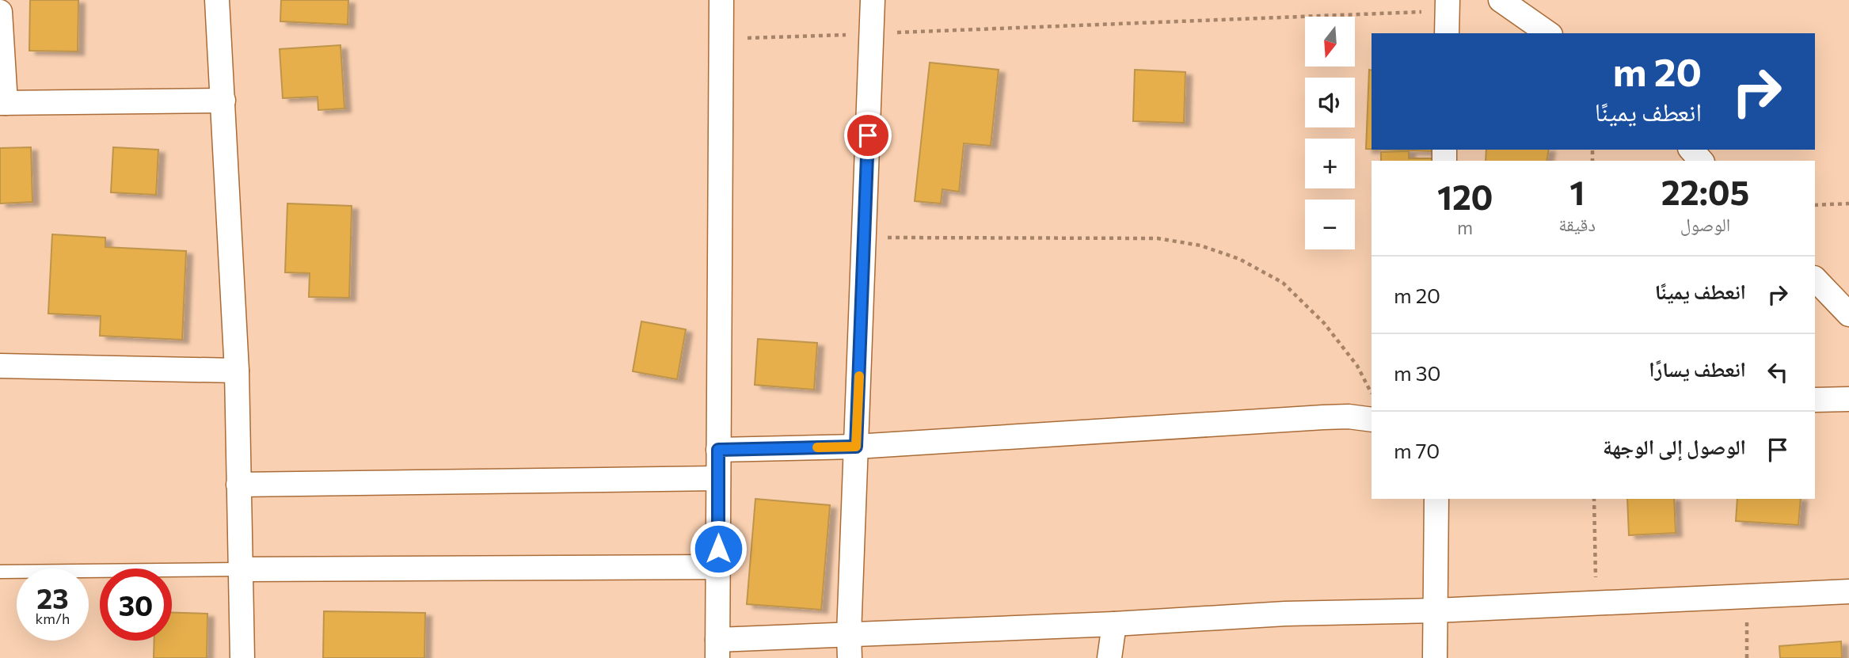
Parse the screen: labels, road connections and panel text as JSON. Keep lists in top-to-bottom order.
{
  "north": "bottom",
  "page": {
    "map_buttons": ["+", "−"],
    "turn": ["20 m", "انعطف يمينًا"],
    "eta": [
      "22:05",
      "الوصول",
      "1",
      "دقيقة",
      "120",
      "m"
    ],
    "list": [
      {
        "name": "انعطف يمينًا",
        "value": "20 m"
      },
      {
        "name": "انعطف يسارًا",
        "value": "30 m"
      },
      {
        "name": "الوصول إلى الوجهة",
        "value": "70 m"
      }
    ],
    "speed": "23 km/h",
    "limit": "30"
  }
}
